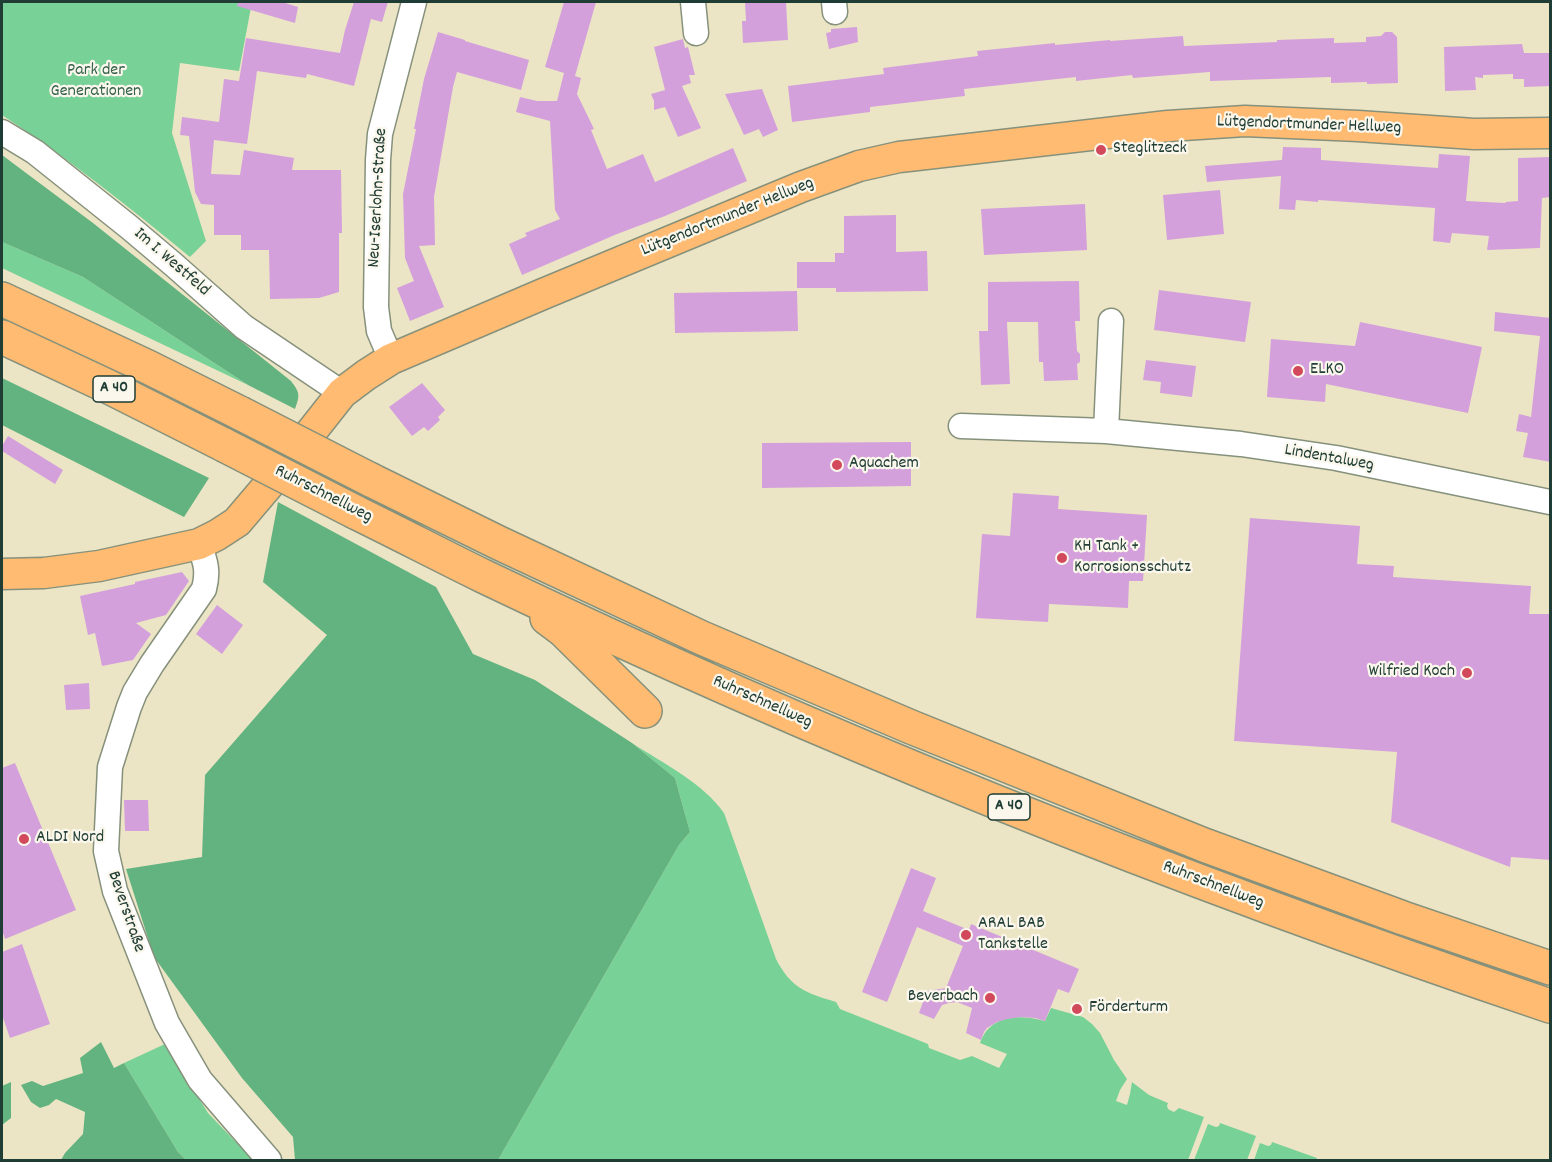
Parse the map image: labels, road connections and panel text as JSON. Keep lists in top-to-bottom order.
{
  "streets": {
    "highway": ["A 40", "Ruhrschnellweg"],
    "main road": ["Lütgendortmunder Hellweg"],
    "street": [
      "Neu-Iserlohn-Straße",
      "Im I. Westfeld",
      "Lindentalweg",
      "Beverstraße"
    ]
  },
  "crossings": [
    ["Lütgendortmunder Hellweg", "Neu-Iserlohn-Straße"],
    ["Lütgendortmunder Hellweg", "Im I. Westfeld"],
    ["Lütgendortmunder Hellweg", "Beverstraße"]
  ],
  "parks": ["Park der Generationen"],
  "places": [
    "Steglitzeck",
    "ELKO",
    "Aquachem",
    "KH Tank + Korrosionsschutz",
    "Wilfried Koch",
    "ALDI Nord",
    "ARAL BAB Tankstelle",
    "Beverbach",
    "Förderturm"
  ]
}
